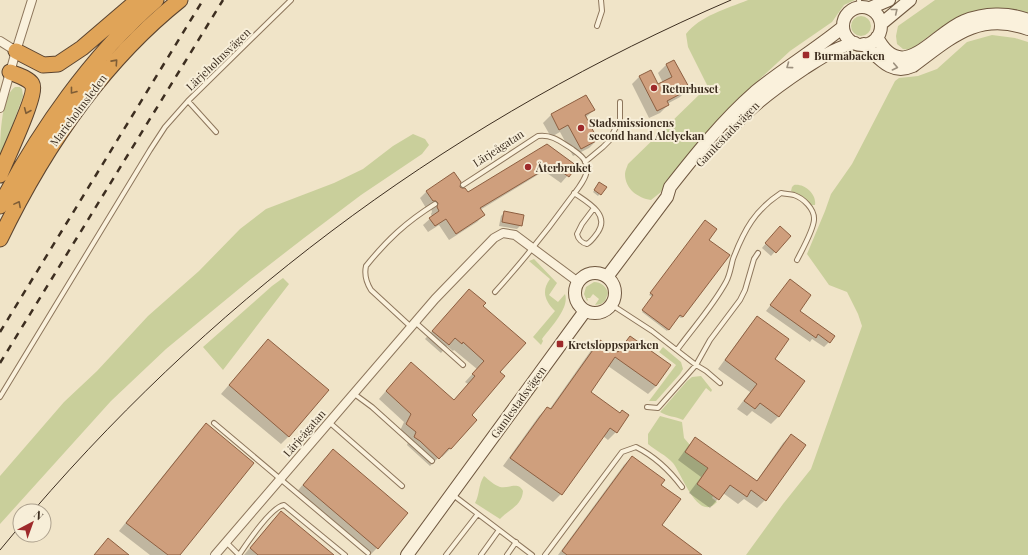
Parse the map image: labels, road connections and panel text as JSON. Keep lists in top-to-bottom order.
{
  "streets": {
    "highway": ["Marieholmsleden"],
    "street": ["Gamlestadsvägen", "Lärjeågatan"],
    "lane": ["Lärjeholmsvägen"]
  },
  "crossings": [
    ["Gamlestadsvägen", "Lärjeågatan"]
  ],
  "places": {
    "transit": ["Burmabacken", "Kretsloppsparken"],
    "other": ["Returhuset", "Stadsmissionens second hand Alelyckan", "Återbruket"]
  },
  "north": "top right"
}
